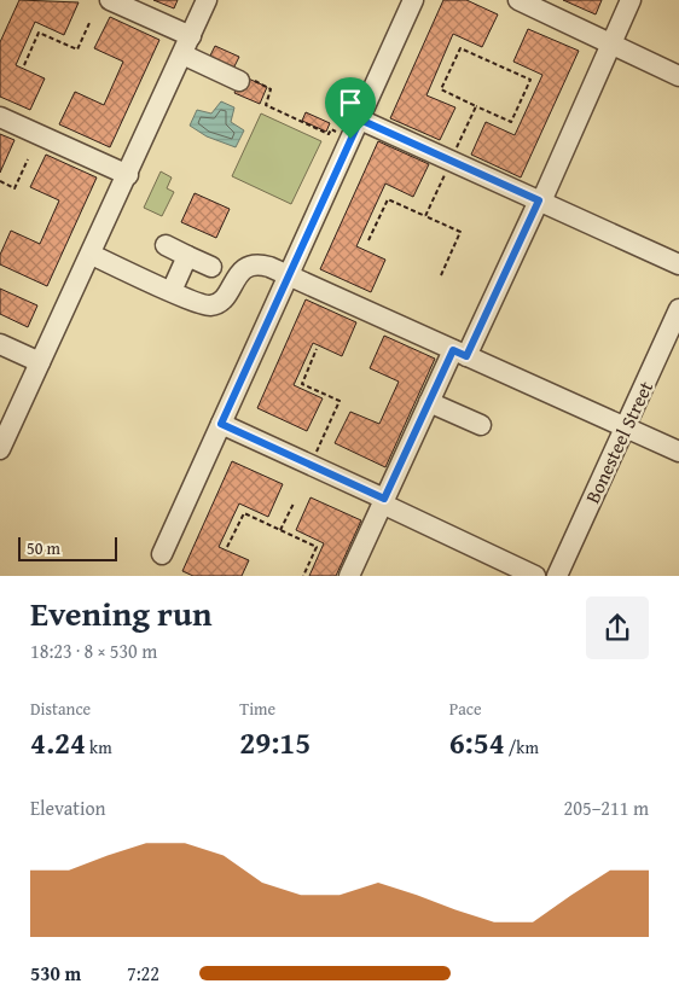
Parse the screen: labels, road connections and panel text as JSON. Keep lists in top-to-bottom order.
{
  "streets": {
    "street": ["Bonesteel Street"]
  },
  "scale_bar": "50 m",
  "page": {
    "scale": "50 m",
    "heading": ["Evening run", "18:23 · 8 × 530 m"],
    "stats": [
      ["Distance", "4.24 km"],
      ["Time", "29:15"],
      ["Pace", "6:54 /km"]
    ],
    "chart": ["Elevation", "205–211 m"],
    "list": [
      {
        "name": "530 m",
        "note": "7:22"
      }
    ]
  }
}
